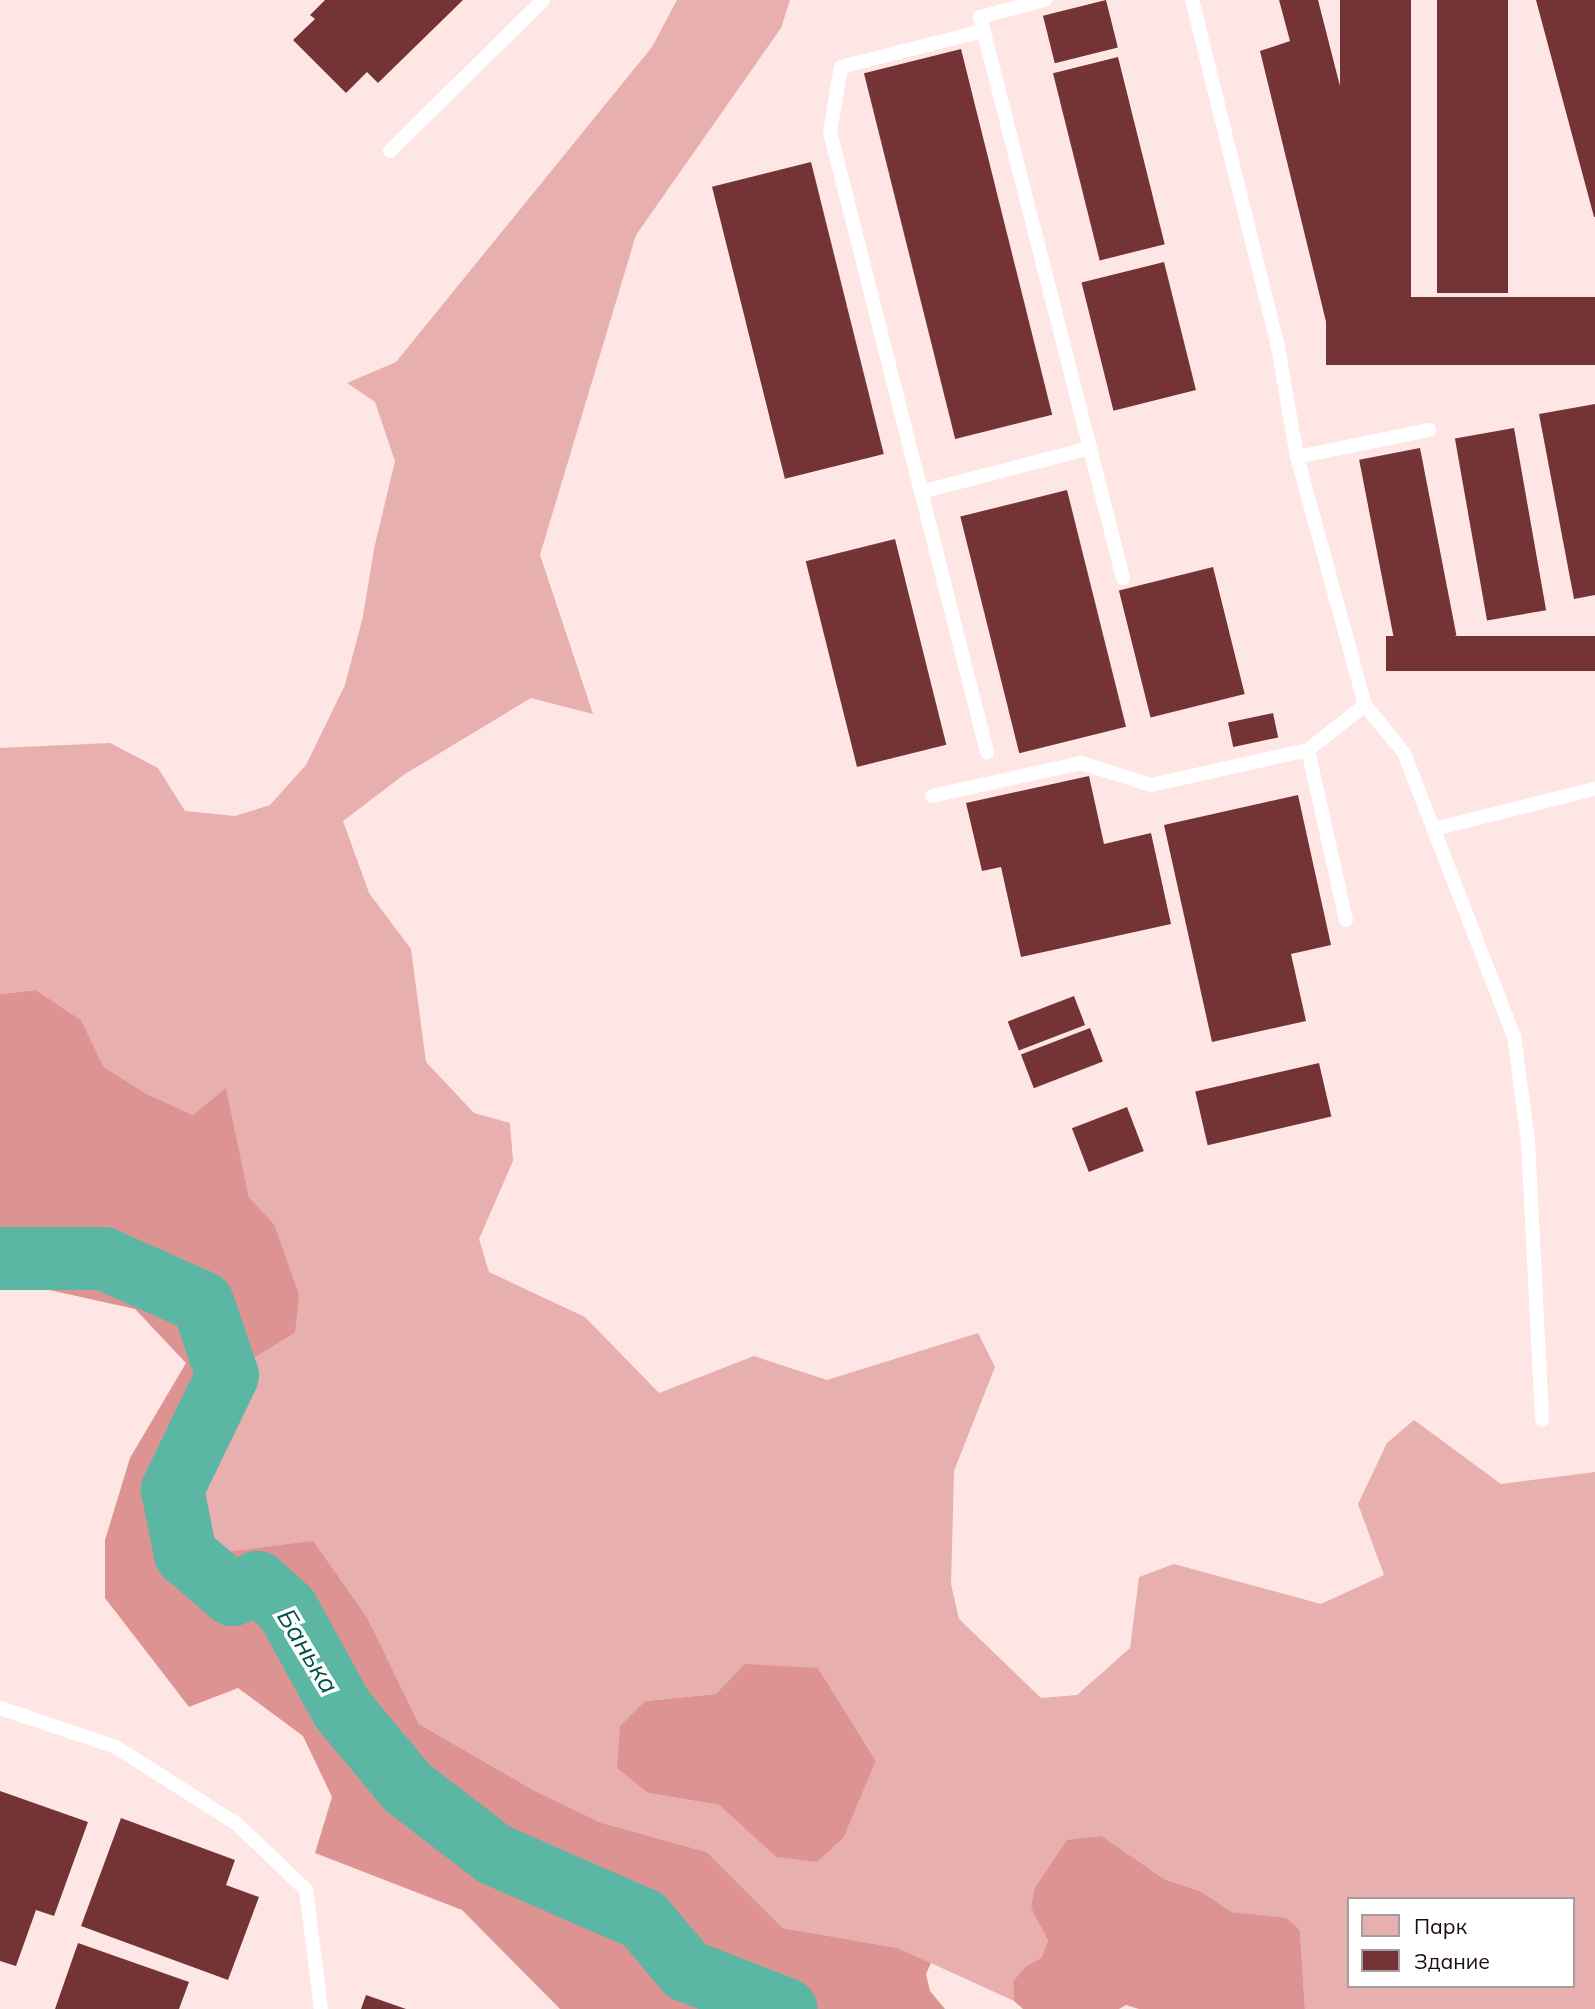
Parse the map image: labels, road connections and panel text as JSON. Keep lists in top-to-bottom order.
{
  "water": ["Банька"],
  "legend": ["Парк", "Здание"]
}
